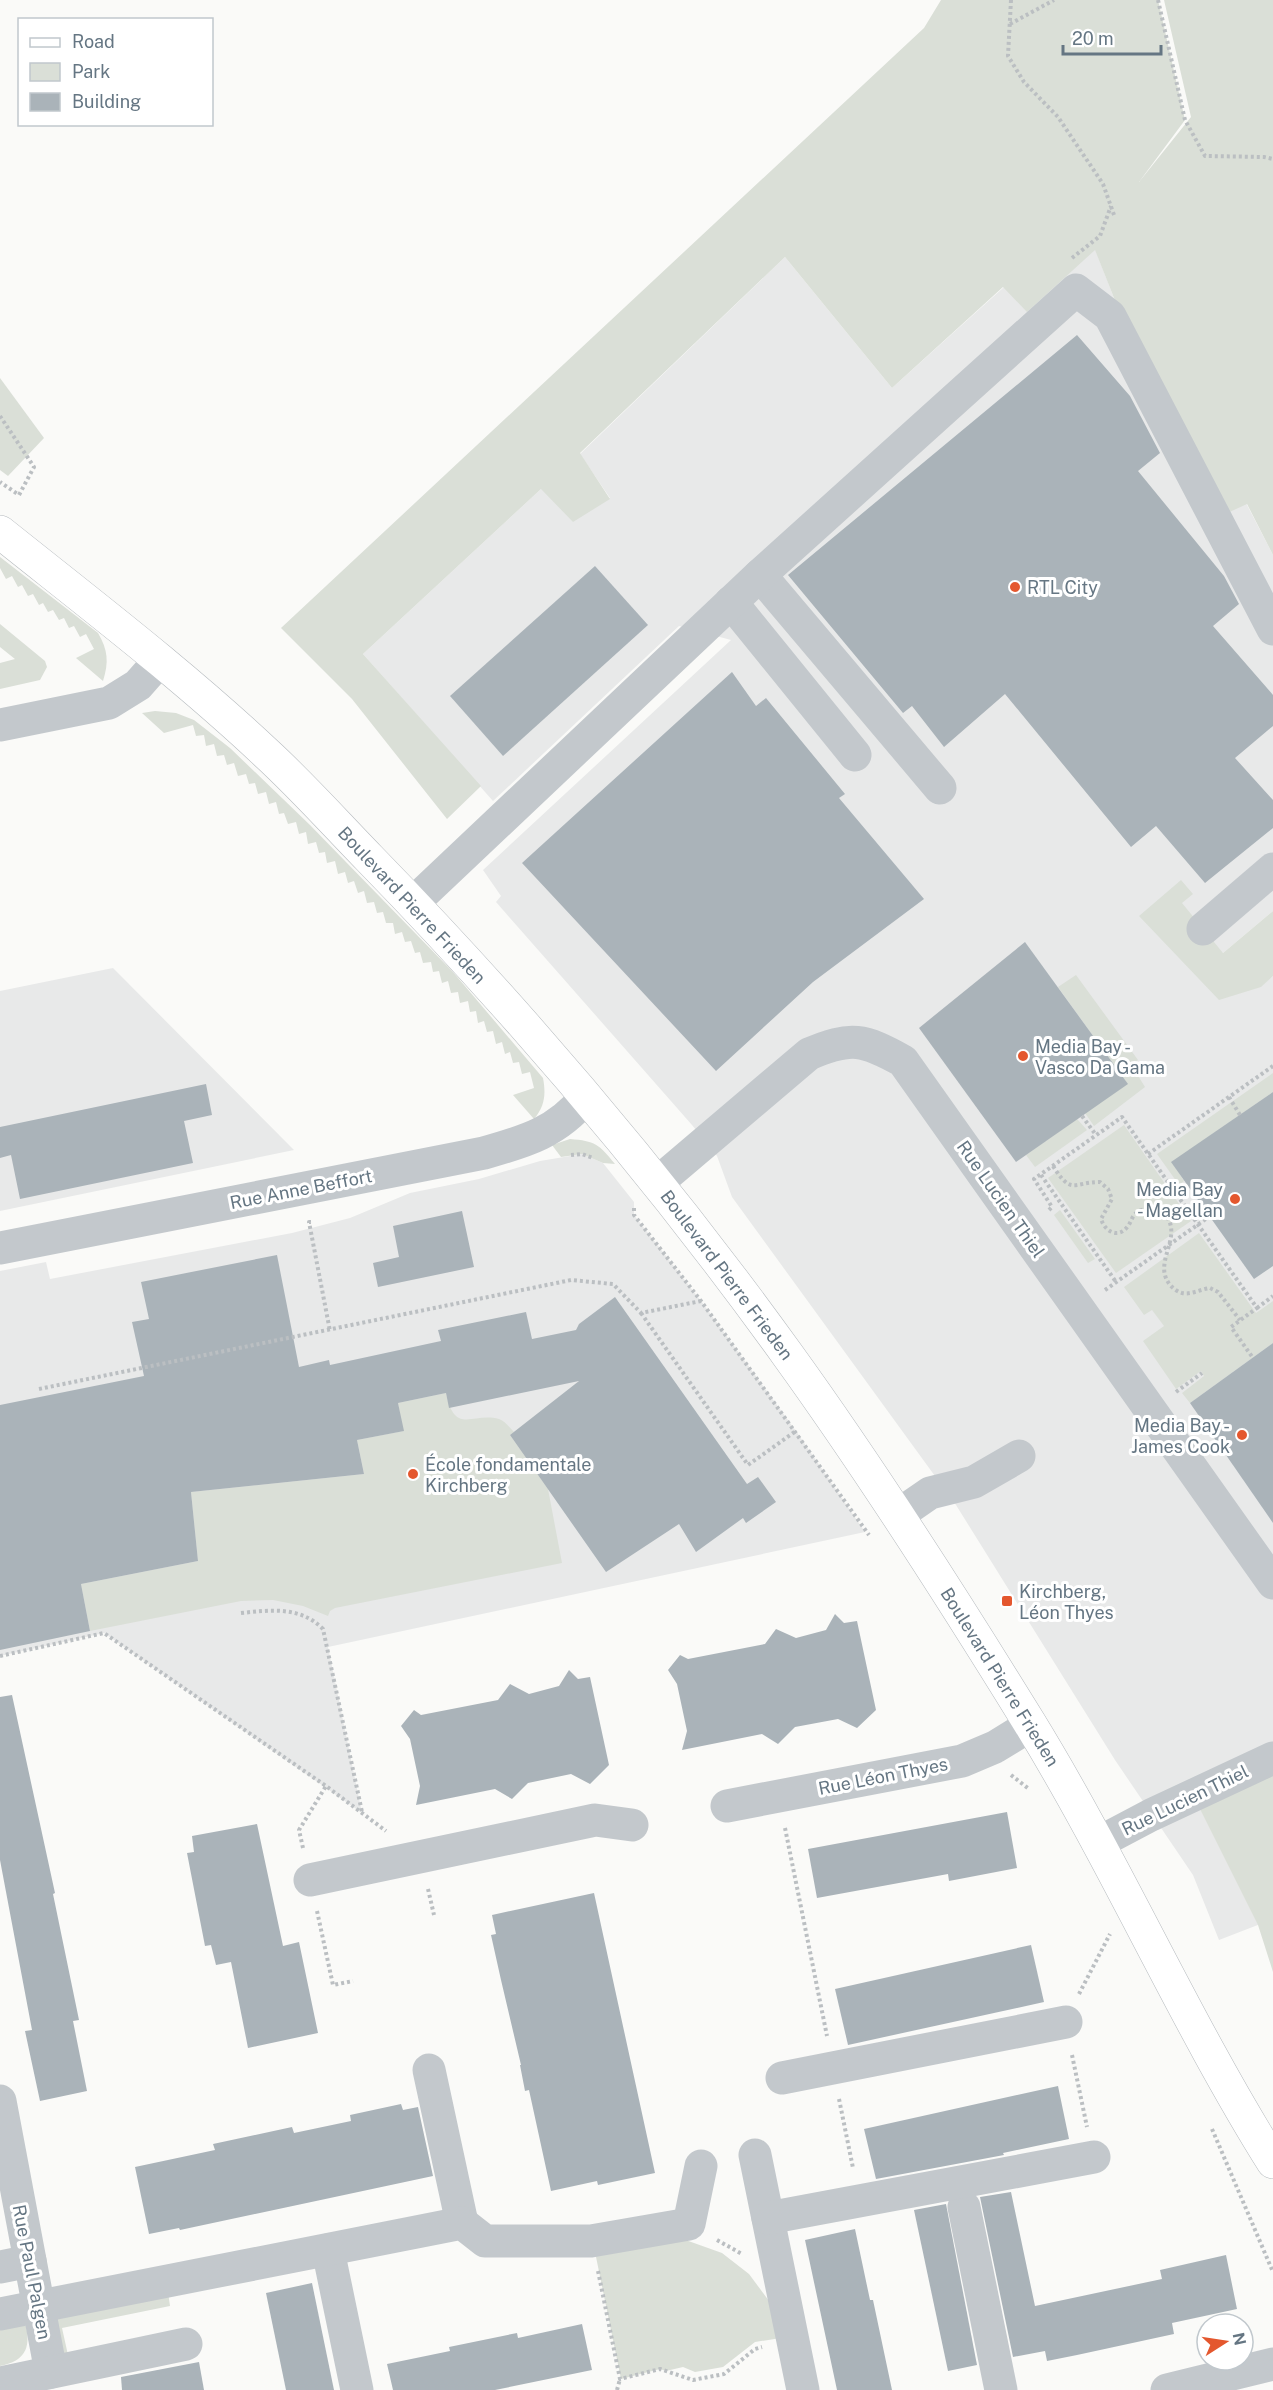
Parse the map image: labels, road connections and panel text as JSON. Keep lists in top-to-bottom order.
{
  "streets": {
    "main road": ["Boulevard Pierre Frieden"],
    "street": [
      "Rue Anne Beffort",
      "Rue Lucien Thiel",
      "Rue Léon Thyes",
      "Rue Paul Palgen"
    ]
  },
  "crossings": [
    ["Boulevard Pierre Frieden", "Rue Anne Beffort"],
    ["Boulevard Pierre Frieden", "Rue Lucien Thiel"],
    ["Boulevard Pierre Frieden", "Rue Léon Thyes"]
  ],
  "places": {
    "other": [
      "RTL City",
      "Media Bay - Vasco Da Gama",
      "Media Bay - Magellan",
      "Media Bay - James Cook",
      "École fondamentale Kirchberg"
    ],
    "transit": ["Kirchberg, Léon Thyes"]
  },
  "legend": ["Road", "Park", "Building"],
  "scale_bar": "20 m",
  "north": "right"
}
